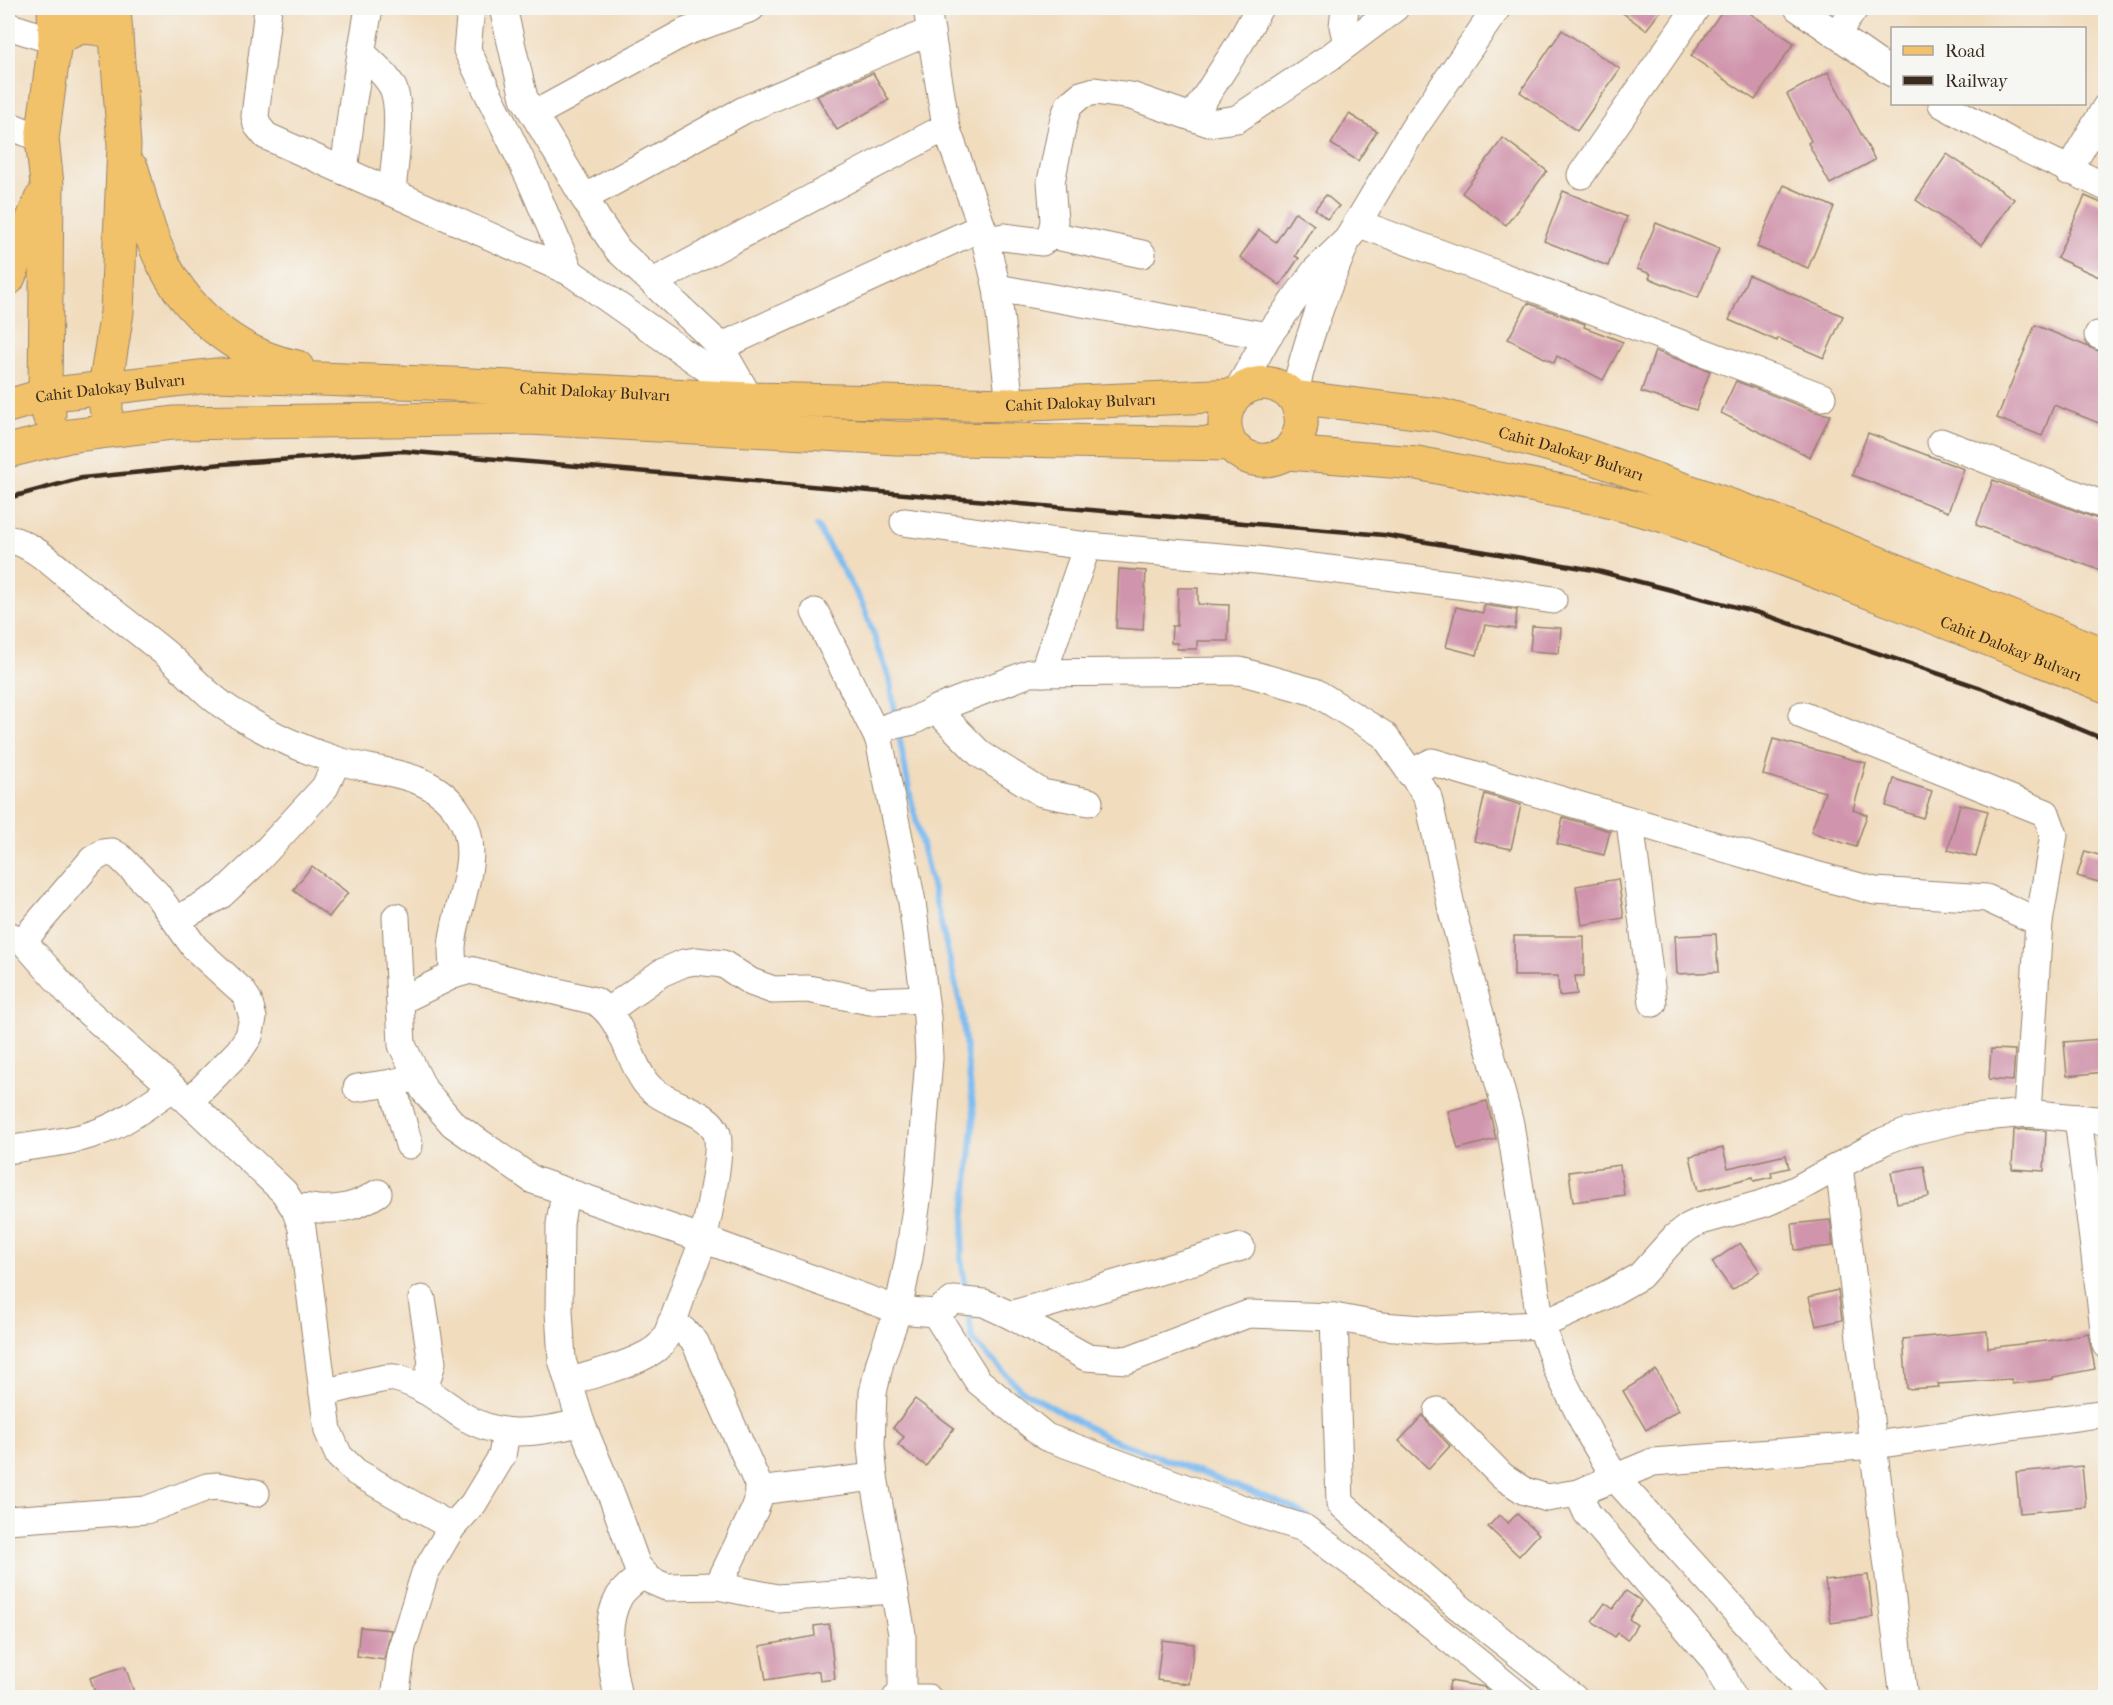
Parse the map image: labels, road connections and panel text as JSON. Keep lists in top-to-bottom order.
{
  "streets": {
    "main road": ["Cahit Dalokay Bulvarı"]
  },
  "legend": ["Road", "Railway"]
}
